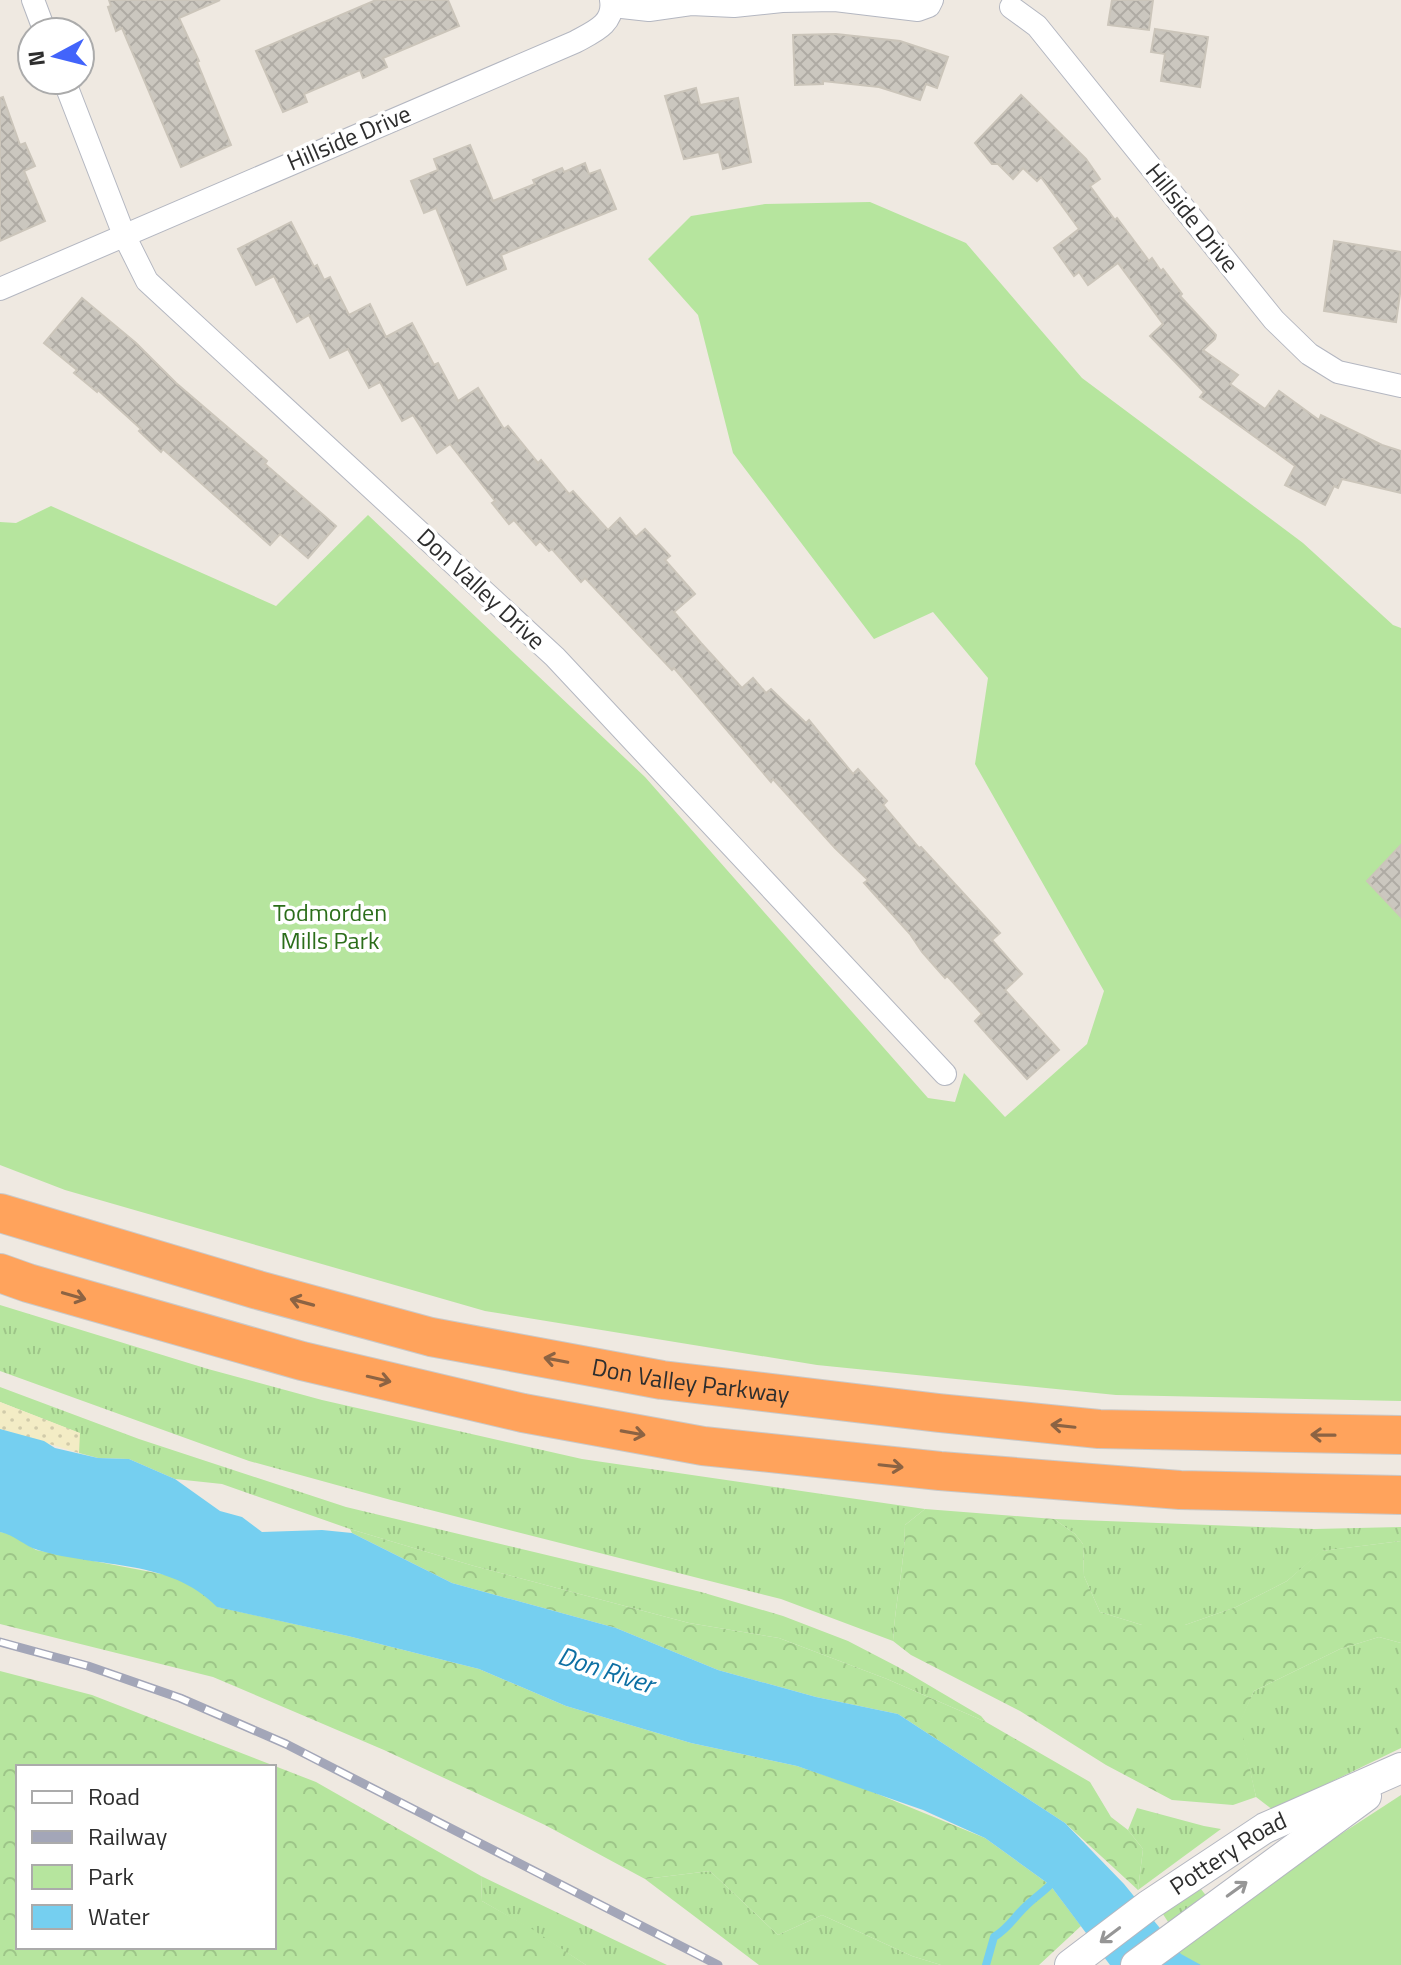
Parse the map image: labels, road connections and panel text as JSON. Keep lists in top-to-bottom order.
{
  "streets": {
    "highway": ["Don Valley Parkway"],
    "street": ["Hillside Drive", "Don Valley Drive", "Pottery Road"]
  },
  "crossings": [
    ["Hillside Drive", "Don Valley Drive"]
  ],
  "water": ["Don River"],
  "parks": ["Todmorden Mills Park"],
  "legend": [
    "Road",
    "Railway",
    "Park",
    "Water"
  ],
  "north": "left"
}
